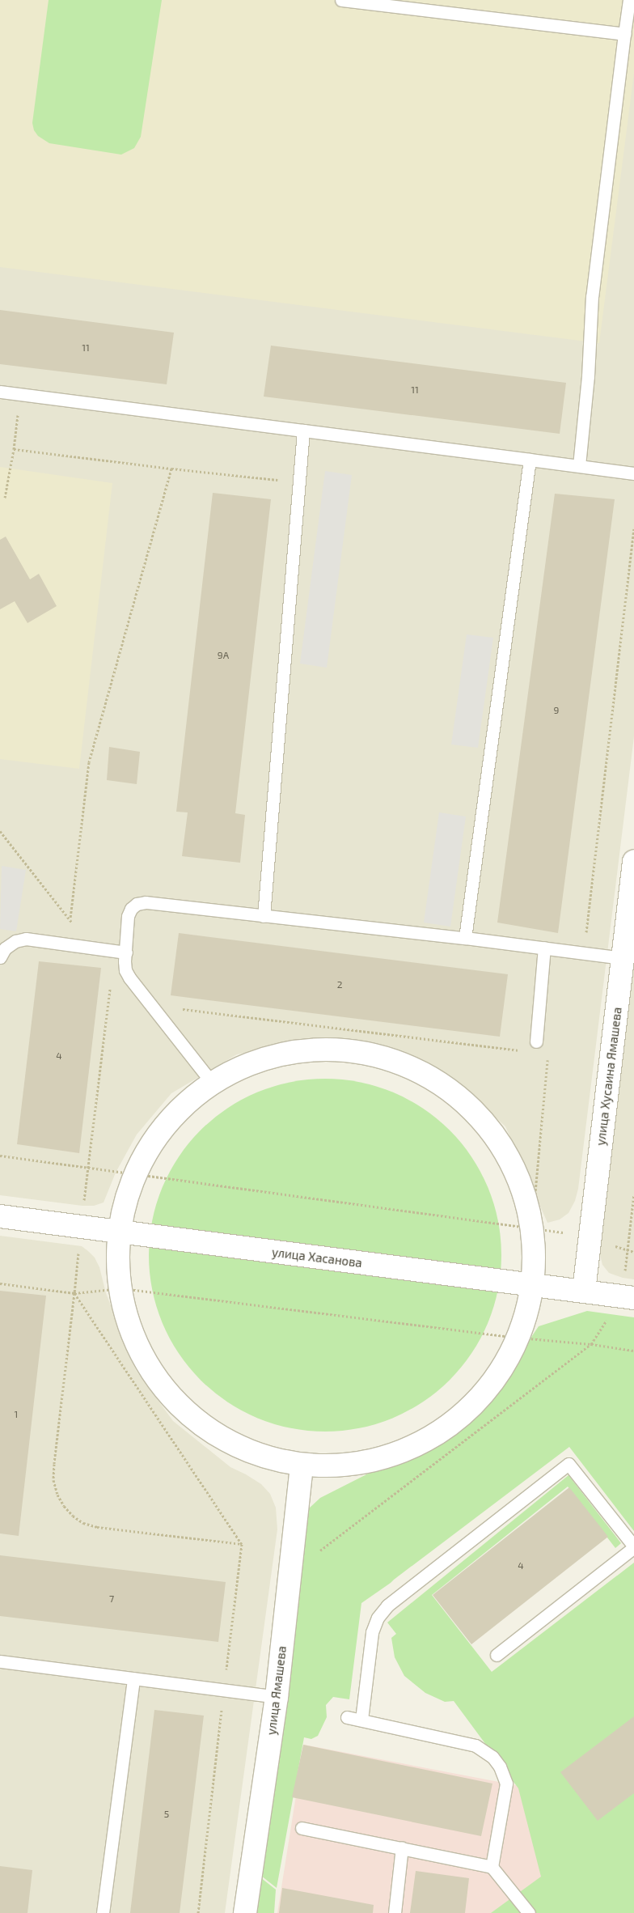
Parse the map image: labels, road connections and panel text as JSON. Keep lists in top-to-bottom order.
{
  "streets": {
    "street": ["улица Хусаина Ямашева", "улица Хасанова", "улица Ямашева"]
  },
  "crossings": [
    ["улица Хусаина Ямашева", "улица Хасанова"]
  ],
  "house_numbers": [
    "11",
    "11",
    "9А",
    "9",
    "2",
    "4",
    "1",
    "4",
    "7",
    "5"
  ]
}
